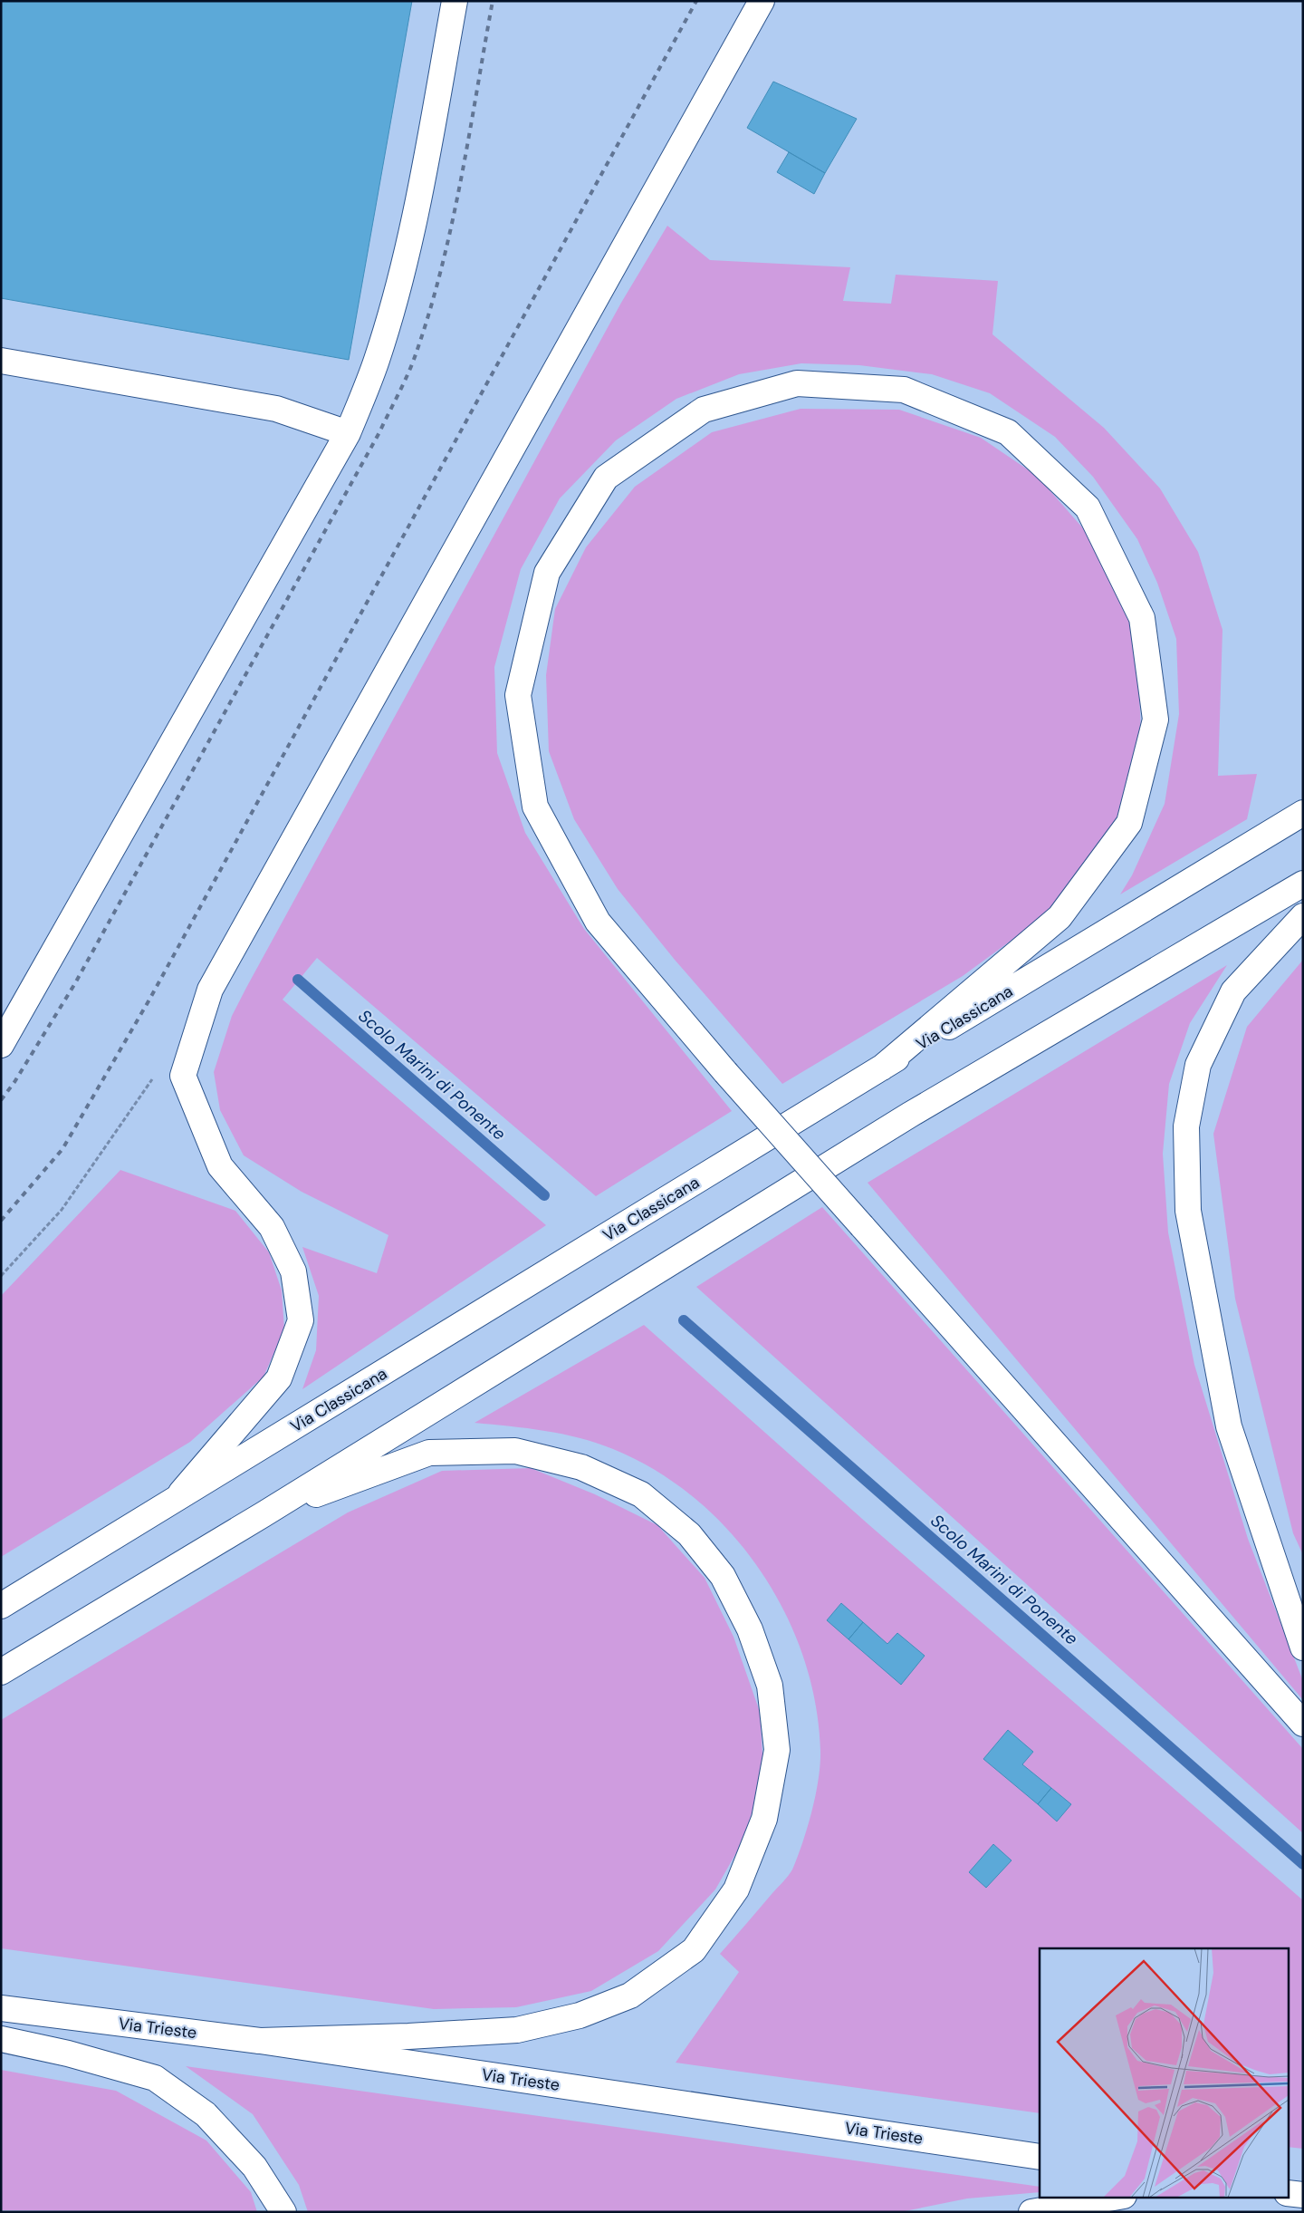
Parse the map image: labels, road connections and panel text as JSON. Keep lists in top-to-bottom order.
{
  "streets": {
    "main road": ["Via Classicana", "Via Trieste"]
  },
  "water": ["Scolo Marini di Ponente"]
}
